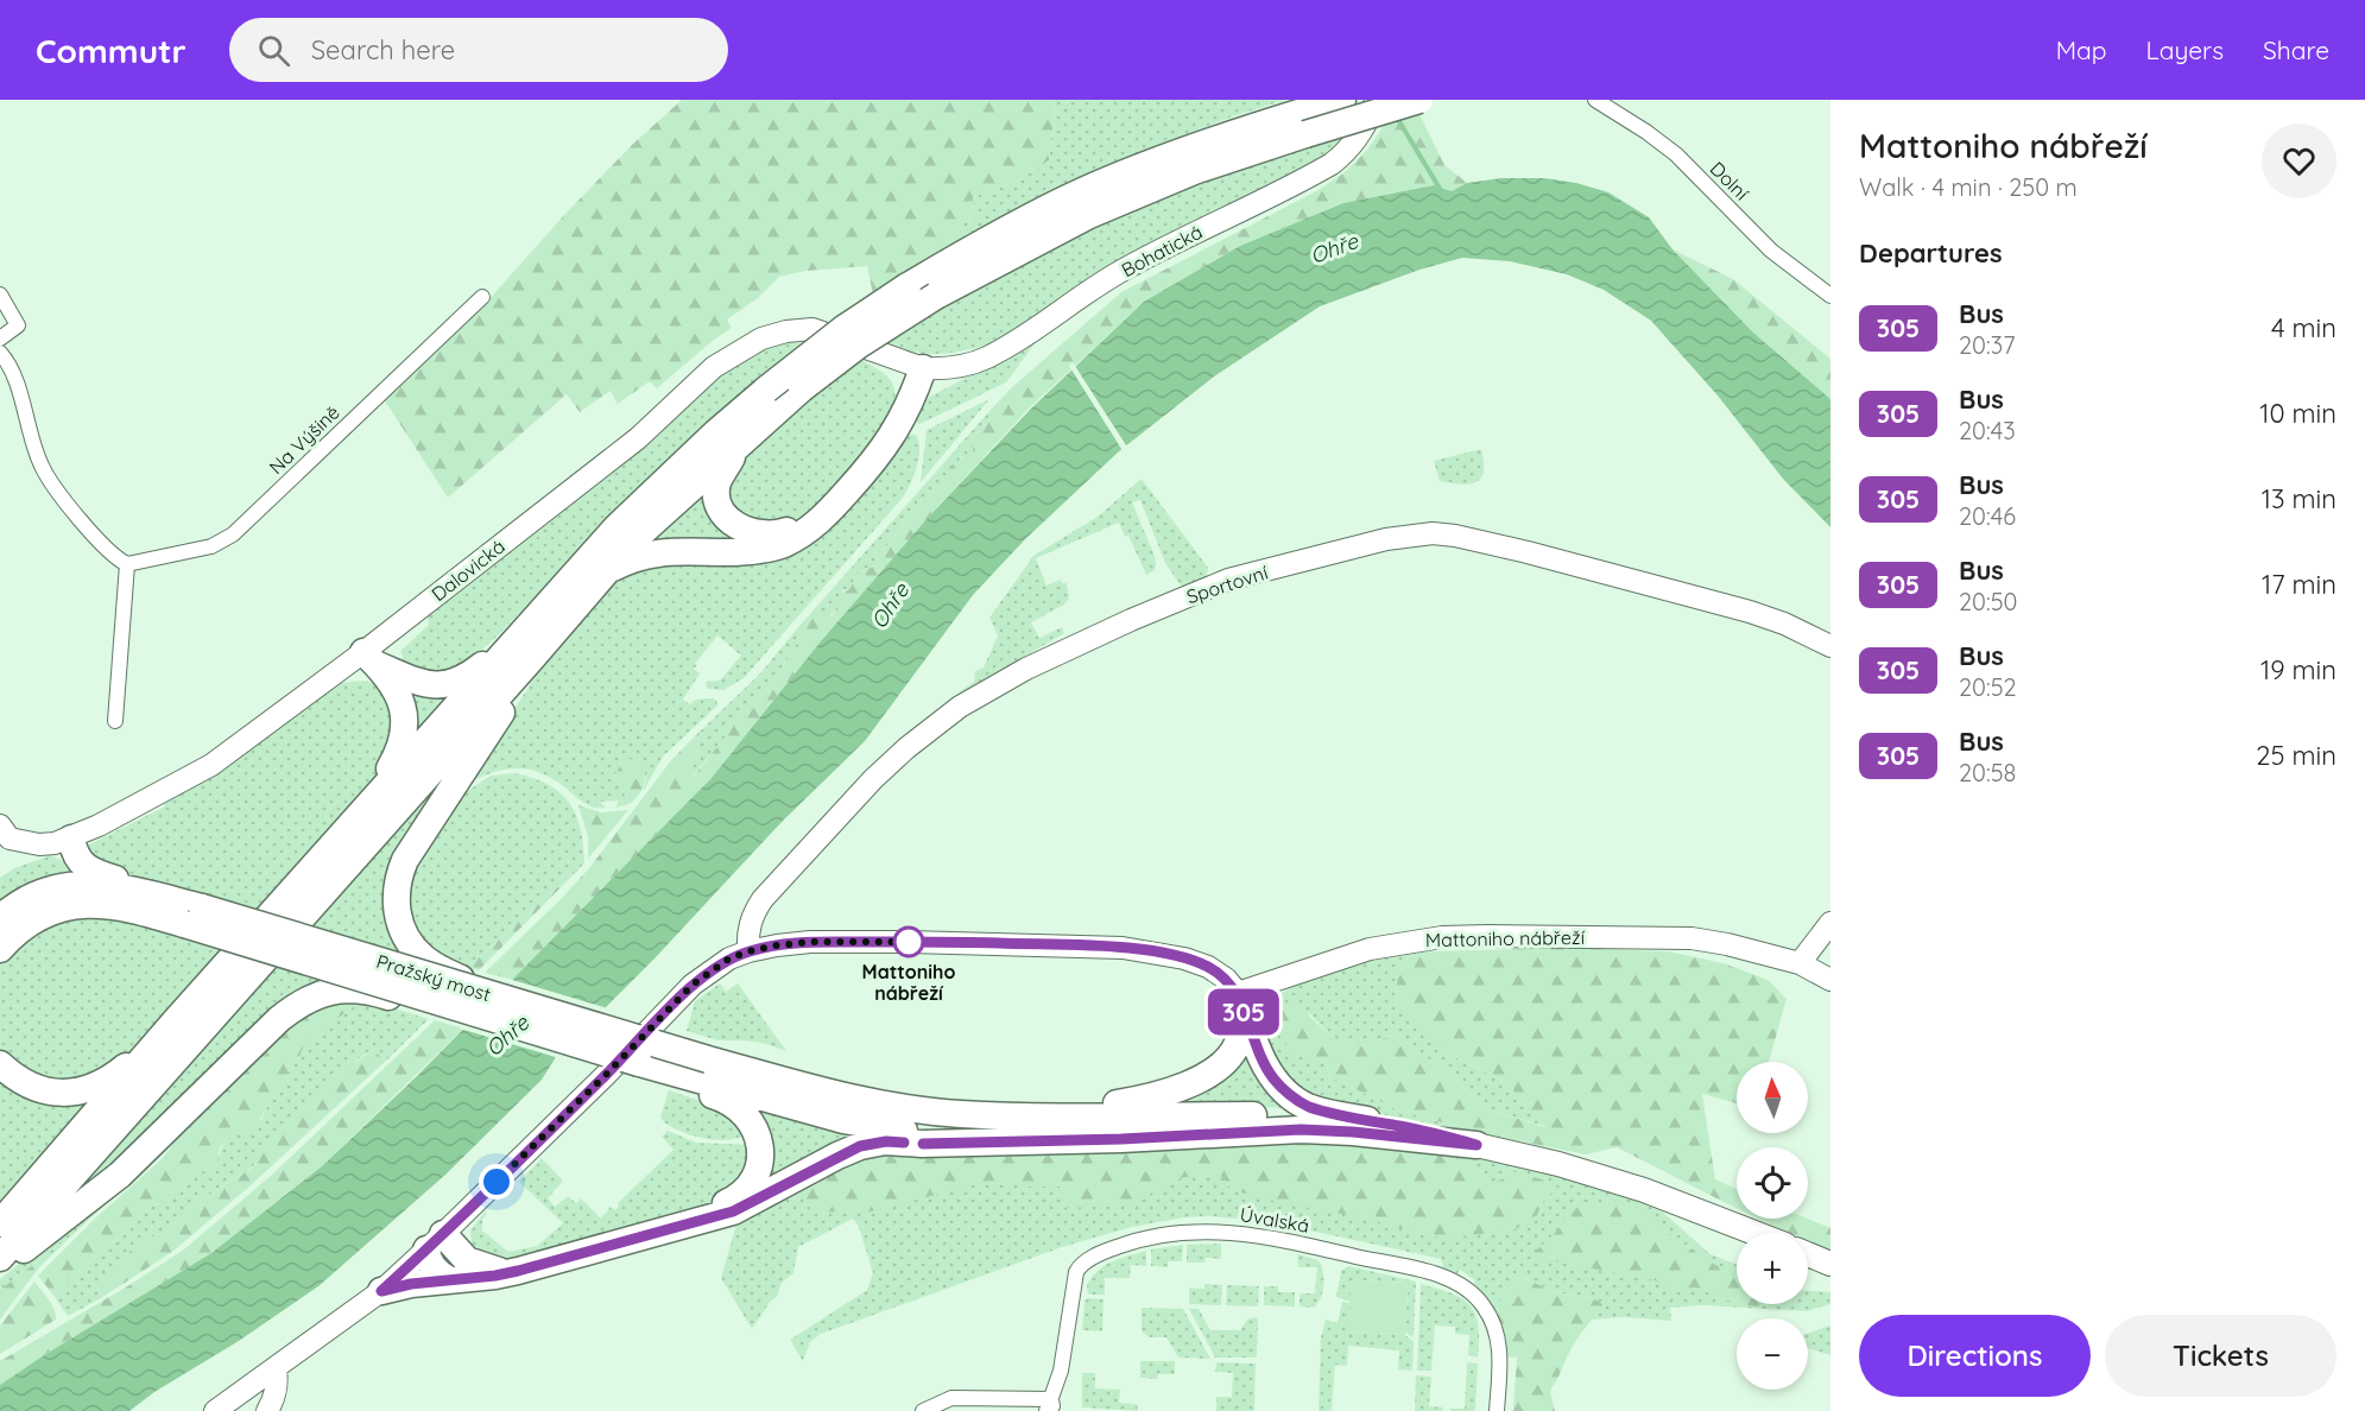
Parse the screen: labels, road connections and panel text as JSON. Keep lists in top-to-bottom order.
{
  "streets": {
    "highway": ["Pražský most"],
    "street": [
      "Dolní",
      "Bohatická",
      "Na Výšině",
      "Dalovická",
      "Sportovní",
      "Mattoniho nábřeží",
      "Úvalská"
    ]
  },
  "crossings": [
    ["Bohatická", "Dalovická"]
  ],
  "water": ["Ohře"],
  "places": ["Mattoniho nábřeží"],
  "lines": ["bus line 305"],
  "north": "top",
  "page": {
    "header": "Commutr",
    "search": "Search here",
    "nav": ["Map", "Layers", "Share"],
    "on_map": "305",
    "heading": [
      ["Mattoniho nábřeží", "Walk · 4 min · 250 m"],
      "Departures"
    ],
    "list": [
      {
        "mark": "305",
        "name": "Bus",
        "note": "20:37",
        "value": "4 min"
      },
      {
        "mark": "305",
        "name": "Bus",
        "note": "20:43",
        "value": "10 min"
      },
      {
        "mark": "305",
        "name": "Bus",
        "note": "20:46",
        "value": "13 min"
      },
      {
        "mark": "305",
        "name": "Bus",
        "note": "20:50",
        "value": "17 min"
      },
      {
        "mark": "305",
        "name": "Bus",
        "note": "20:52",
        "value": "19 min"
      },
      {
        "mark": "305",
        "name": "Bus",
        "note": "20:58",
        "value": "25 min"
      }
    ],
    "map_buttons": ["+", "−"],
    "buttons": ["Directions", "Tickets"]
  }
}
